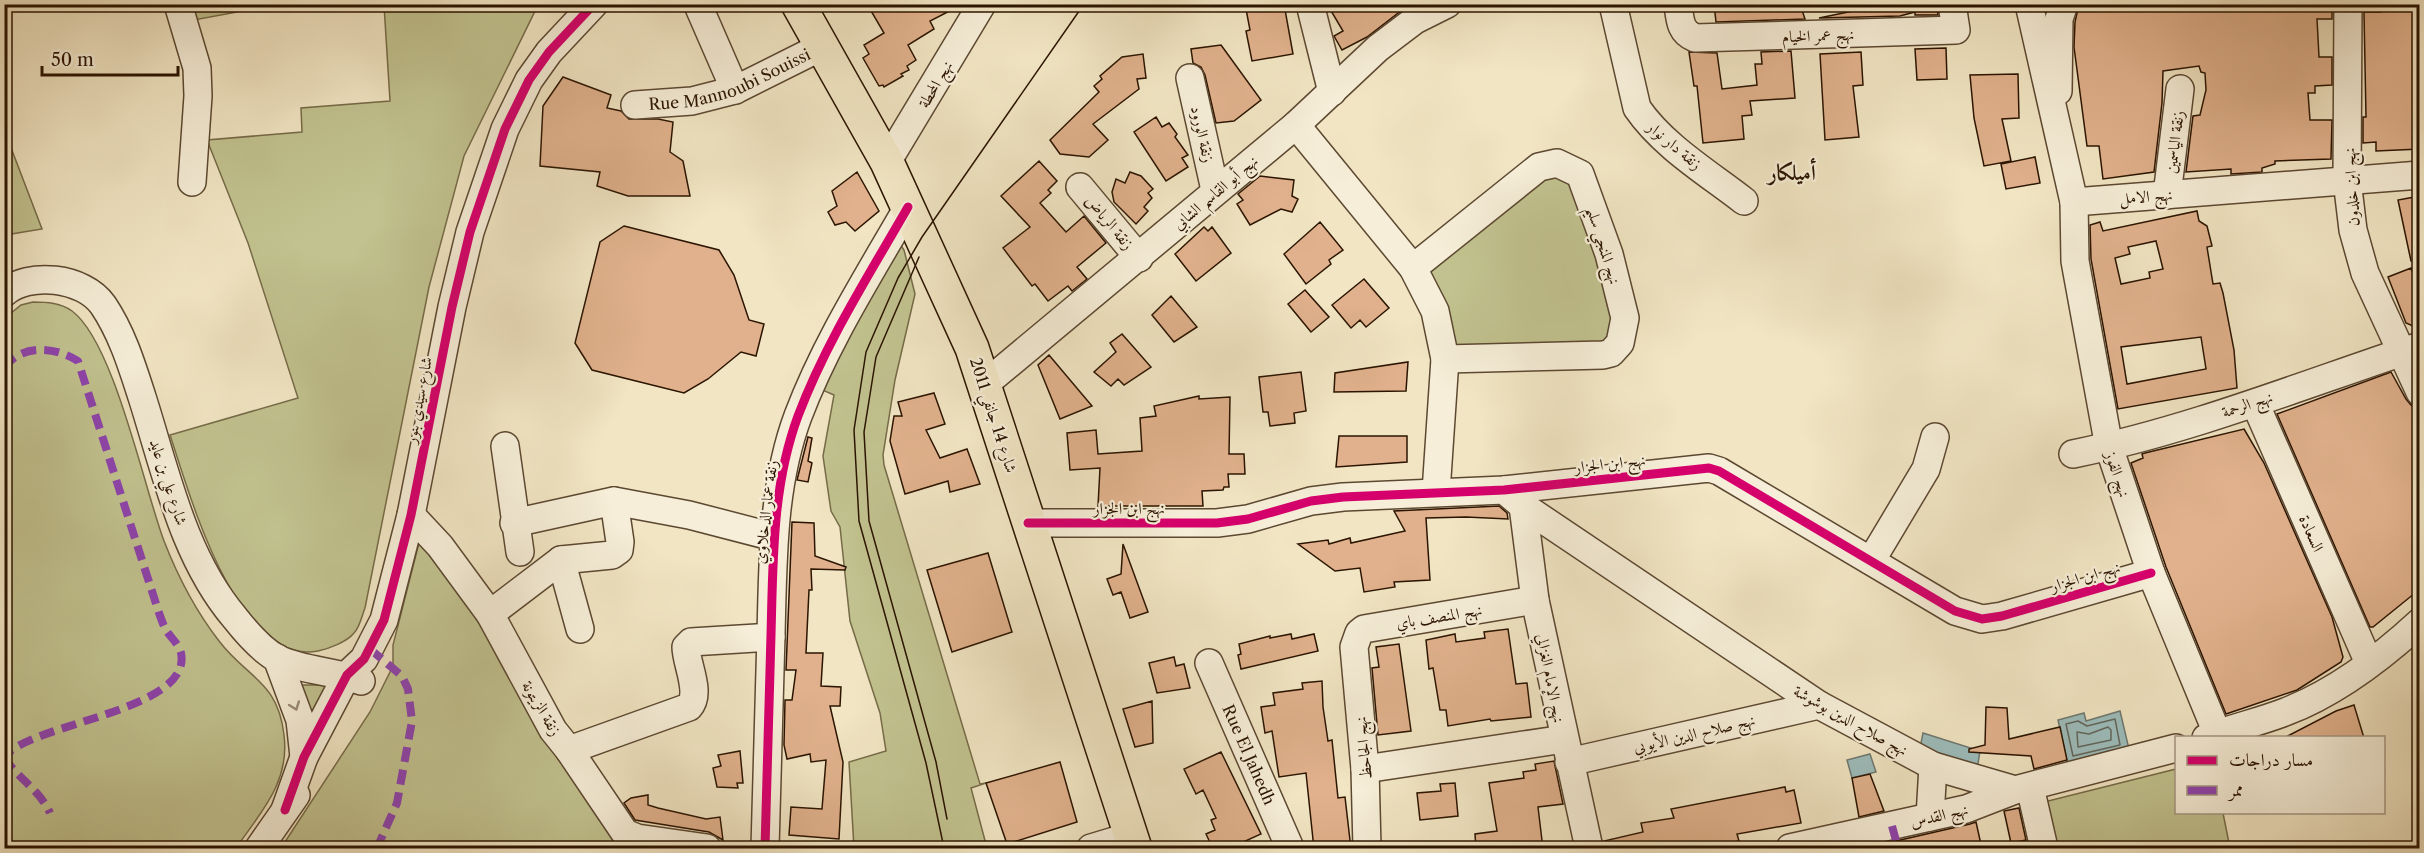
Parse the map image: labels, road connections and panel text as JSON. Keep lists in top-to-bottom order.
{
  "streets": {
    "main road": ["شارع 14 جانفي 2011"],
    "street": [
      "نهج عمر الخيام",
      "Rue Mannoubi Souissi",
      "نهج المحطة",
      "زنقة الورود",
      "زنقة الياسمين",
      "زنقة دار نوار",
      "نهج ابن خلدون",
      "نهج أبو القاسم الشابي",
      "نهج الامل",
      "زنقة الرياض",
      "نهج المنجي سليم",
      "شارع سيدي بنور",
      "نهج الرحمة",
      "نهج ابن الجزار",
      "نهج الفوز",
      "شارع علي بن عايد",
      "زنقة عمار الدخلاوي",
      "السعادة",
      "نهج المنصف باي",
      "نهج الإمام الغزالي",
      "زنقة الزيتونة",
      "نهج صلاح الدين بوشوشة",
      "نهج صلاح الدين الأيوبي",
      "نهج الجاحظ",
      "Rue El Jahedh",
      "نهج القدس"
    ]
  },
  "crossings": [
    ["Rue Mannoubi Souissi", "شارع 14 جانفي 2011"],
    ["نهج المحطة", "شارع 14 جانفي 2011"],
    ["زنقة الورود", "نهج أبو القاسم الشابي"],
    ["زنقة الياسمين", "نهج الامل"],
    ["نهج ابن خلدون", "نهج الامل"],
    ["نهج ابن خلدون", "نهج الرحمة"],
    ["نهج أبو القاسم الشابي", "زنقة الرياض"],
    ["نهج أبو القاسم الشابي", "شارع 14 جانفي 2011"],
    ["نهج الامل", "نهج الفوز"],
    ["شارع سيدي بنور", "شارع علي بن عايد"],
    ["شارع سيدي بنور", "زنقة الزيتونة"],
    ["نهج الرحمة", "نهج الفوز"],
    ["نهج الرحمة", "السعادة"],
    ["شارع 14 جانفي 2011", "نهج ابن الجزار"],
    ["شارع 14 جانفي 2011", "زنقة عمار الدخلاوي"],
    ["نهج ابن الجزار", "نهج الفوز"],
    ["نهج ابن الجزار", "نهج الإمام الغزالي"],
    ["نهج ابن الجزار", "نهج صلاح الدين بوشوشة"],
    ["نهج المنصف باي", "نهج الإمام الغزالي"],
    ["نهج المنصف باي", "نهج الجاحظ"],
    ["نهج الإمام الغزالي", "نهج صلاح الدين بوشوشة"],
    ["نهج الإمام الغزالي", "نهج صلاح الدين الأيوبي"],
    ["نهج صلاح الدين بوشوشة", "نهج صلاح الدين الأيوبي"],
    ["نهج صلاح الدين بوشوشة", "نهج القدس"],
    ["نهج صلاح الدين الأيوبي", "نهج الجاحظ"]
  ],
  "districts": ["أميلكار"],
  "legend": ["مسار دراجات", "ممر"],
  "scale_bar": "50 m"
}
